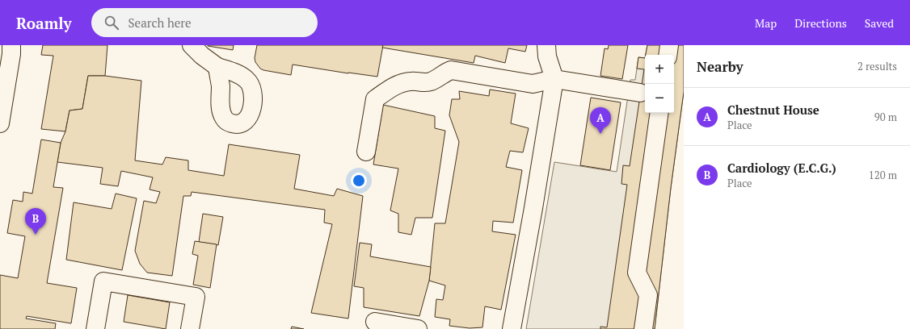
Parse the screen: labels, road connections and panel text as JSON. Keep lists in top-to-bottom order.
{
  "page": {
    "header": "Roamly",
    "search": "Search here",
    "nav": ["Map", "Directions", "Saved"],
    "heading": ["Nearby", "2 results"],
    "map_buttons": ["+", "−"],
    "list": [
      {
        "mark": "A",
        "name": "Chestnut House",
        "note": "Place",
        "value": "90 m"
      },
      {
        "mark": "B",
        "name": "Cardiology (E.C.G.)",
        "note": "Place",
        "value": "120 m"
      }
    ],
    "pins": ["A", "B"]
  }
}
